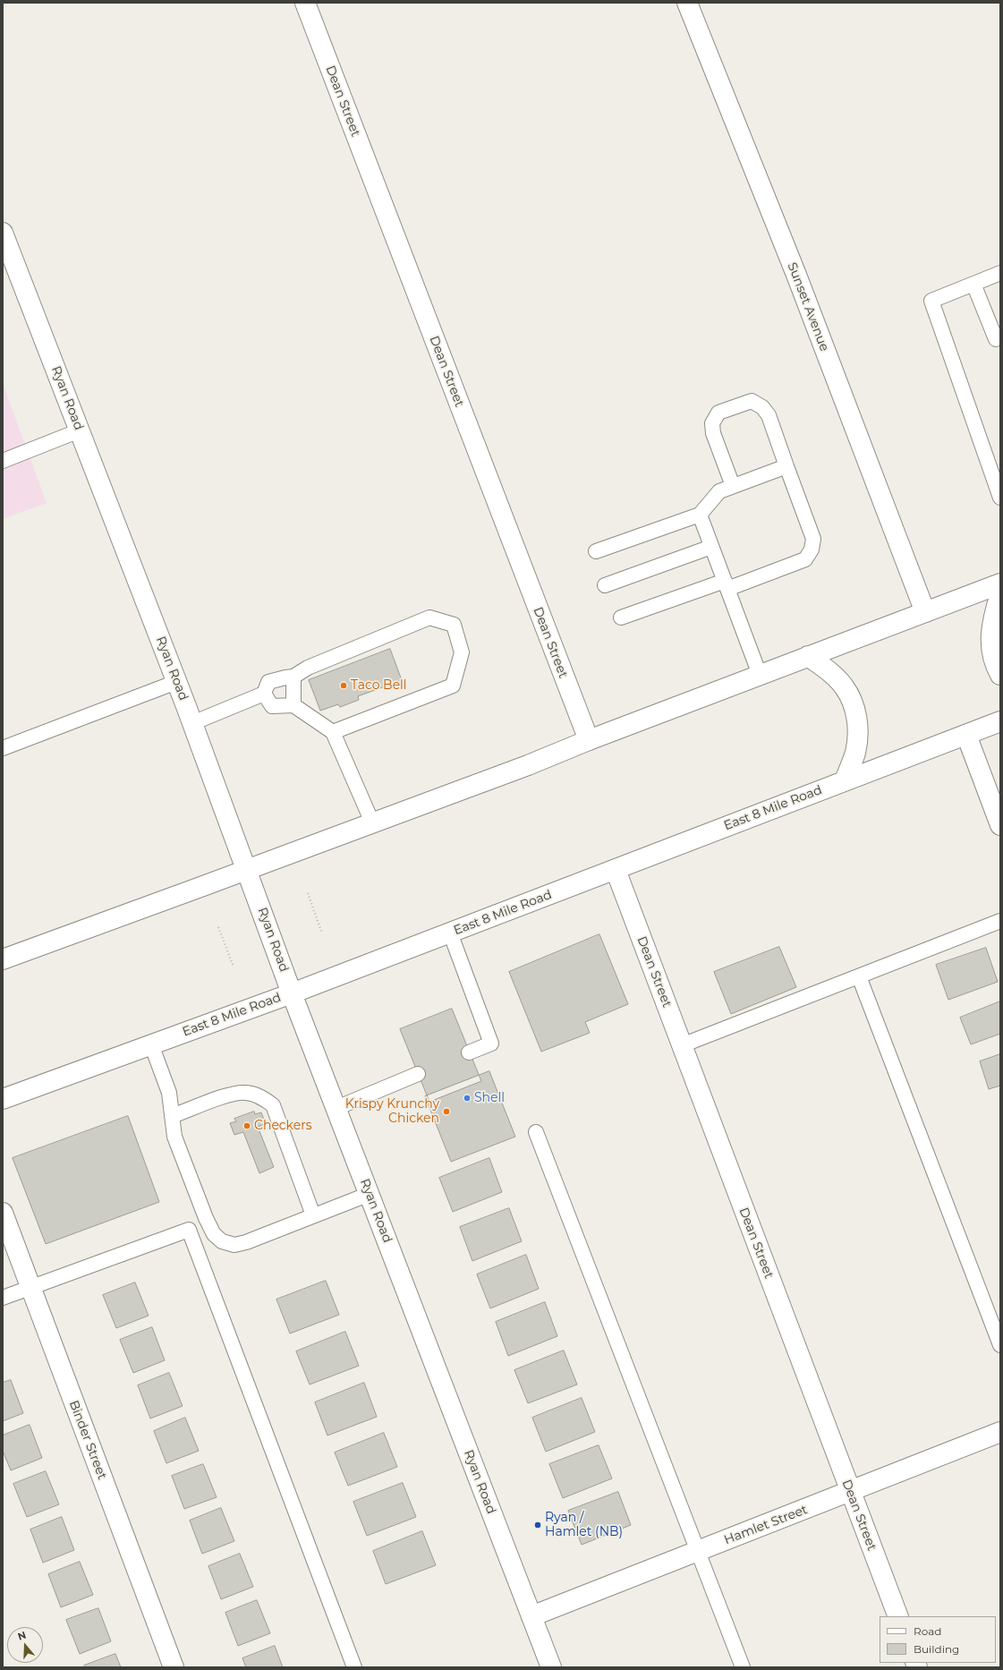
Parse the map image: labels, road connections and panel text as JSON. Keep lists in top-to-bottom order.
{
  "streets": {
    "main road": [
      "Dean Street",
      "Sunset Avenue",
      "Ryan Road",
      "East 8 Mile Road",
      "Binder Street",
      "Hamlet Street"
    ]
  },
  "crossings": [
    ["Dean Street", "East 8 Mile Road"],
    ["Dean Street", "Hamlet Street"],
    ["Ryan Road", "East 8 Mile Road"],
    ["Ryan Road", "Hamlet Street"]
  ],
  "places": [
    "Taco Bell",
    "Shell",
    "Krispy Krunchy Chicken",
    "Checkers",
    "Ryan / Hamlet (NB)"
  ],
  "legend": ["Road", "Building"],
  "north": "top"
}
